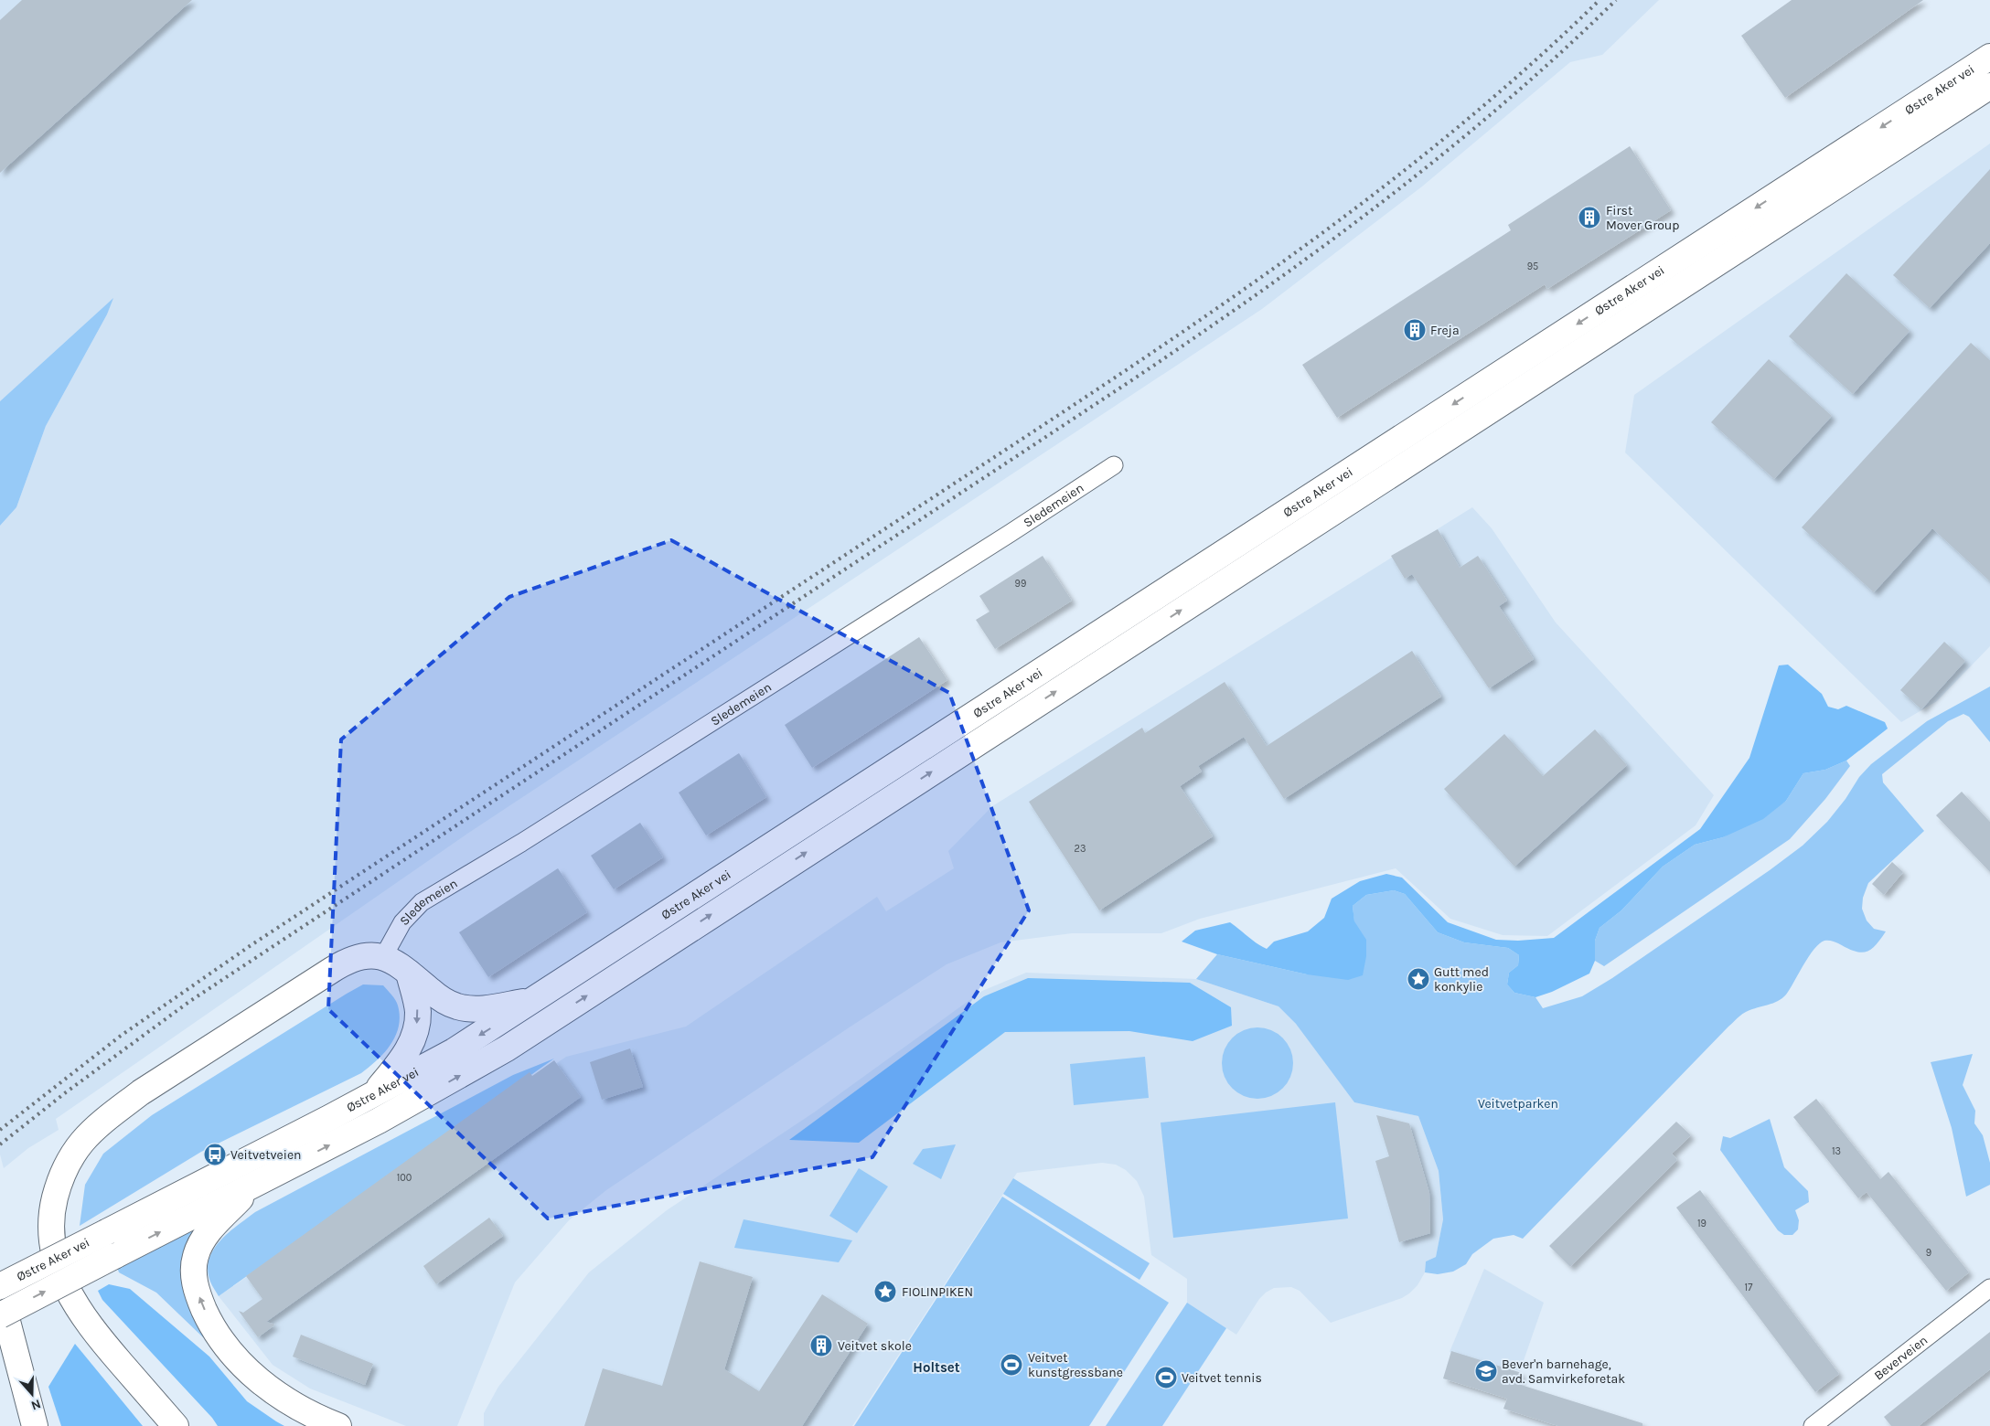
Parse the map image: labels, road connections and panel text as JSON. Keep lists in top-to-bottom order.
{
  "streets": {
    "highway": ["Østre Aker vei"],
    "street": ["Sledemeien", "Beverveien"]
  },
  "districts": ["Holtset"],
  "parks": ["Veitvetparken"],
  "places": {
    "building": ["First Mover Group", "Freja", "Veitvet skole"],
    "place": ["Gutt med konkylie", "FIOLINPIKEN"],
    "bus stop": ["Veitvetveien"],
    "sports": ["Veitvet kunstgressbane", "Veitvet tennis"],
    "school or university": ["Bever'n barnehage, avd. Samvirkeforetak"]
  },
  "house_numbers": [
    "95",
    "99",
    "23",
    "13",
    "100",
    "19",
    "9",
    "17"
  ],
  "north": "bottom"
}
